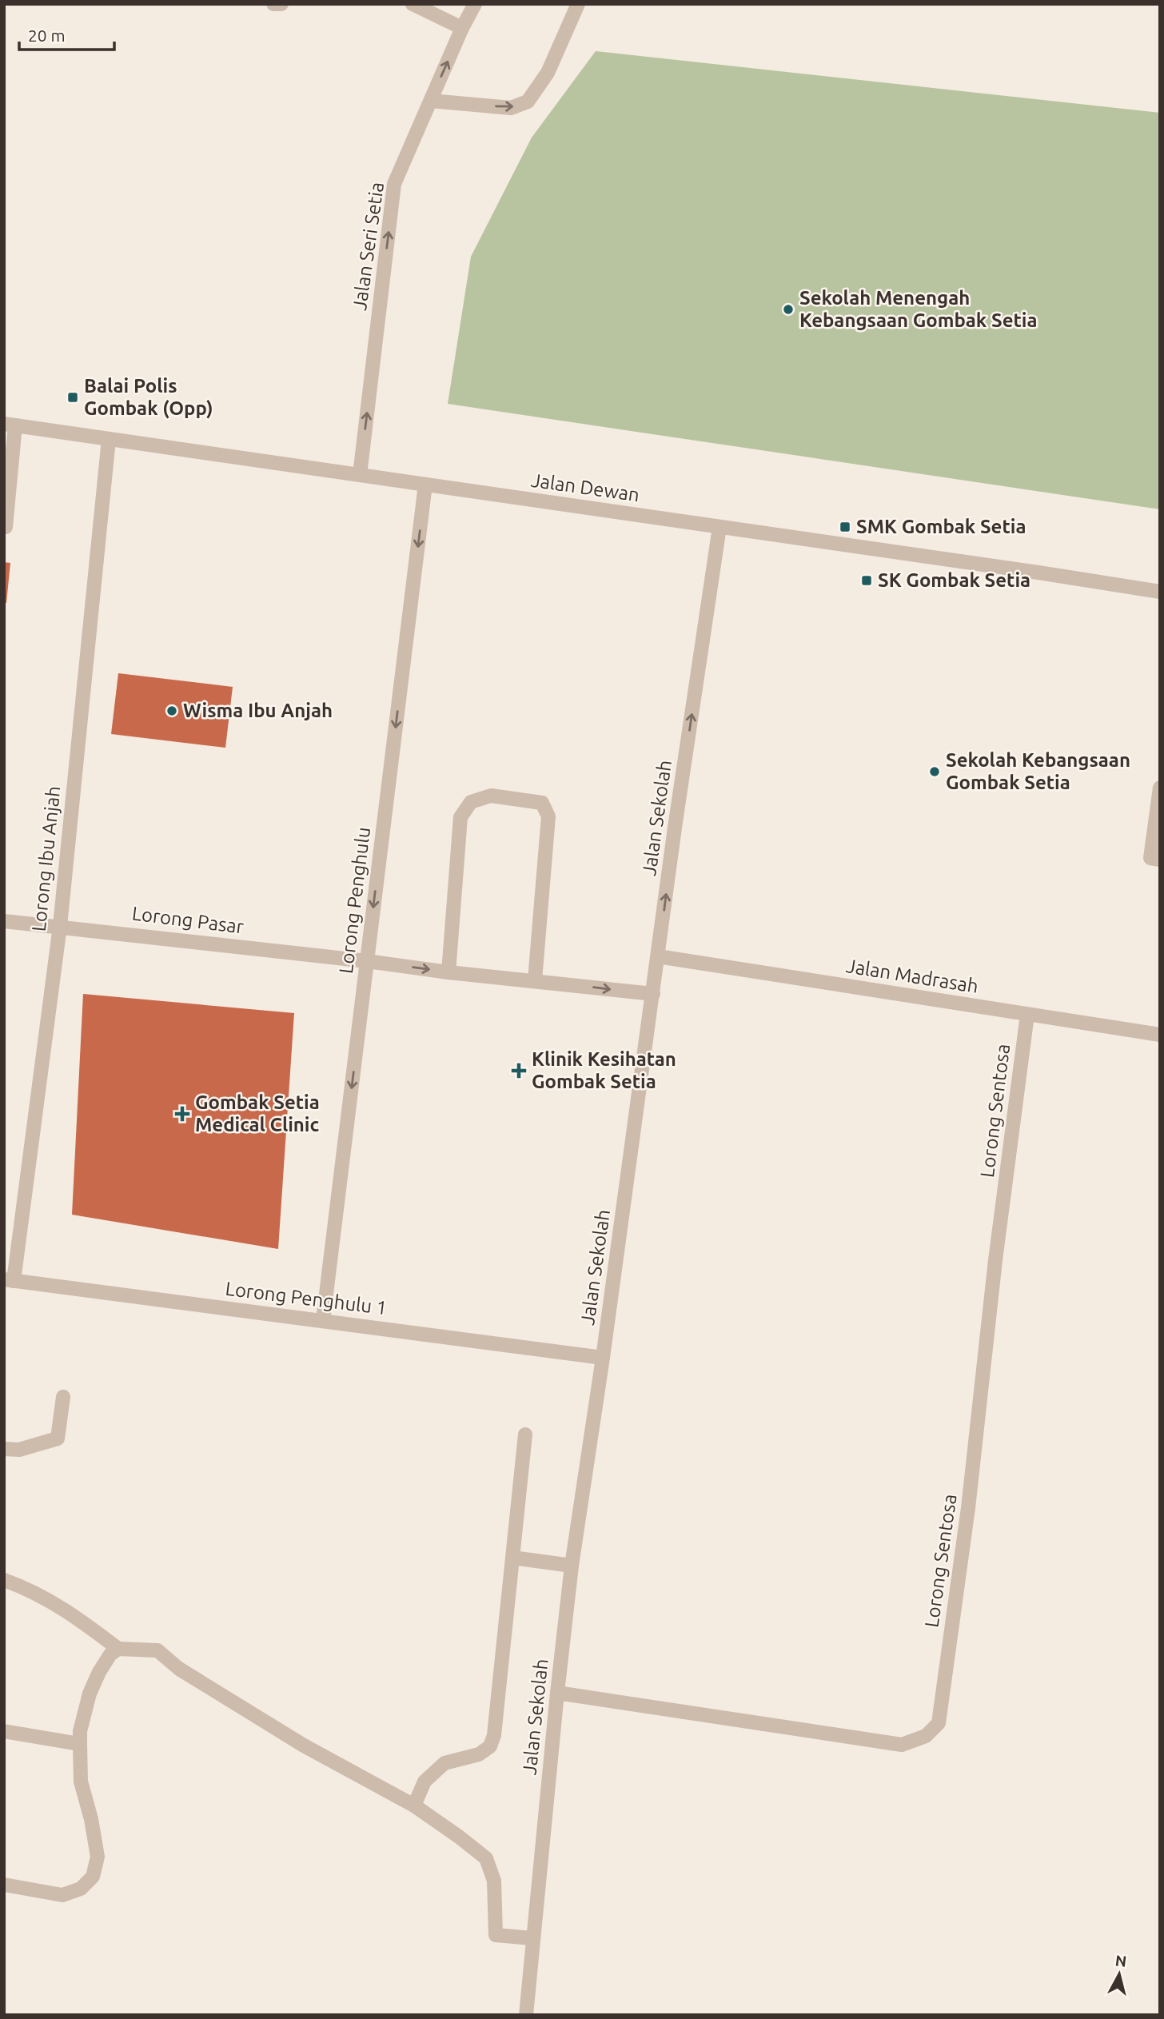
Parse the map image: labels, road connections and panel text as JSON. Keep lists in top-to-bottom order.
{
  "streets": {
    "street": [
      "Jalan Seri Setia",
      "Jalan Dewan",
      "Jalan Sekolah",
      "Lorong Ibu Anjah",
      "Lorong Penghulu",
      "Lorong Pasar",
      "Jalan Madrasah",
      "Lorong Sentosa",
      "Lorong Penghulu 1"
    ]
  },
  "crossings": [
    ["Jalan Seri Setia", "Jalan Dewan"],
    ["Jalan Dewan", "Jalan Sekolah"],
    ["Jalan Dewan", "Lorong Ibu Anjah"],
    ["Jalan Dewan", "Lorong Penghulu"],
    ["Jalan Sekolah", "Lorong Pasar"],
    ["Jalan Sekolah", "Jalan Madrasah"],
    ["Jalan Sekolah", "Lorong Sentosa"],
    ["Jalan Sekolah", "Lorong Penghulu 1"],
    ["Lorong Ibu Anjah", "Lorong Pasar"],
    ["Lorong Ibu Anjah", "Lorong Penghulu 1"],
    ["Lorong Penghulu", "Lorong Pasar"],
    ["Lorong Penghulu", "Lorong Penghulu 1"],
    ["Jalan Madrasah", "Lorong Sentosa"]
  ],
  "one_way": ["Jalan Seri Setia", "Lorong Penghulu"],
  "places": {
    "other": ["Sekolah Menengah Kebangsaan Gombak Setia", "Wisma Ibu Anjah", "Sekolah Kebangsaan Gombak Setia"],
    "transit": ["Balai Polis Gombak (Opp)", "SMK Gombak Setia", "SK Gombak Setia"],
    "health": ["Klinik Kesihatan Gombak Setia", "Gombak Setia Medical Clinic"]
  },
  "scale_bar": "20 m",
  "north": "top"
}
